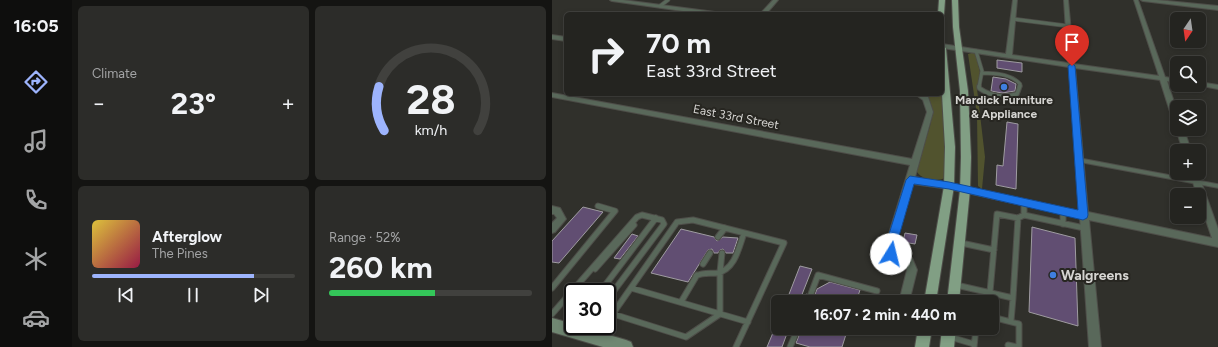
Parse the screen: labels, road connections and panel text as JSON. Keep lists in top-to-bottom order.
{
  "streets": {
    "street": ["East 33rd Street"]
  },
  "places": ["Mardick Furniture & Appliance", "Walgreens"],
  "north": "bottom",
  "page": {
    "tabs": "16:05",
    "tile": [
      "Climate",
      ["Range · 52%", "260 km"]
    ],
    "map_buttons": ["+", "−"],
    "turn": ["70 m", "East 33rd Street"],
    "heat": ["−", "23°", "+"],
    "song": ["Afterglow", "The Pines"],
    "limit": "30",
    "trip": "16:07 · 2 min · 440 m",
    "gauge": ["28", "km/h"]
  }
}
